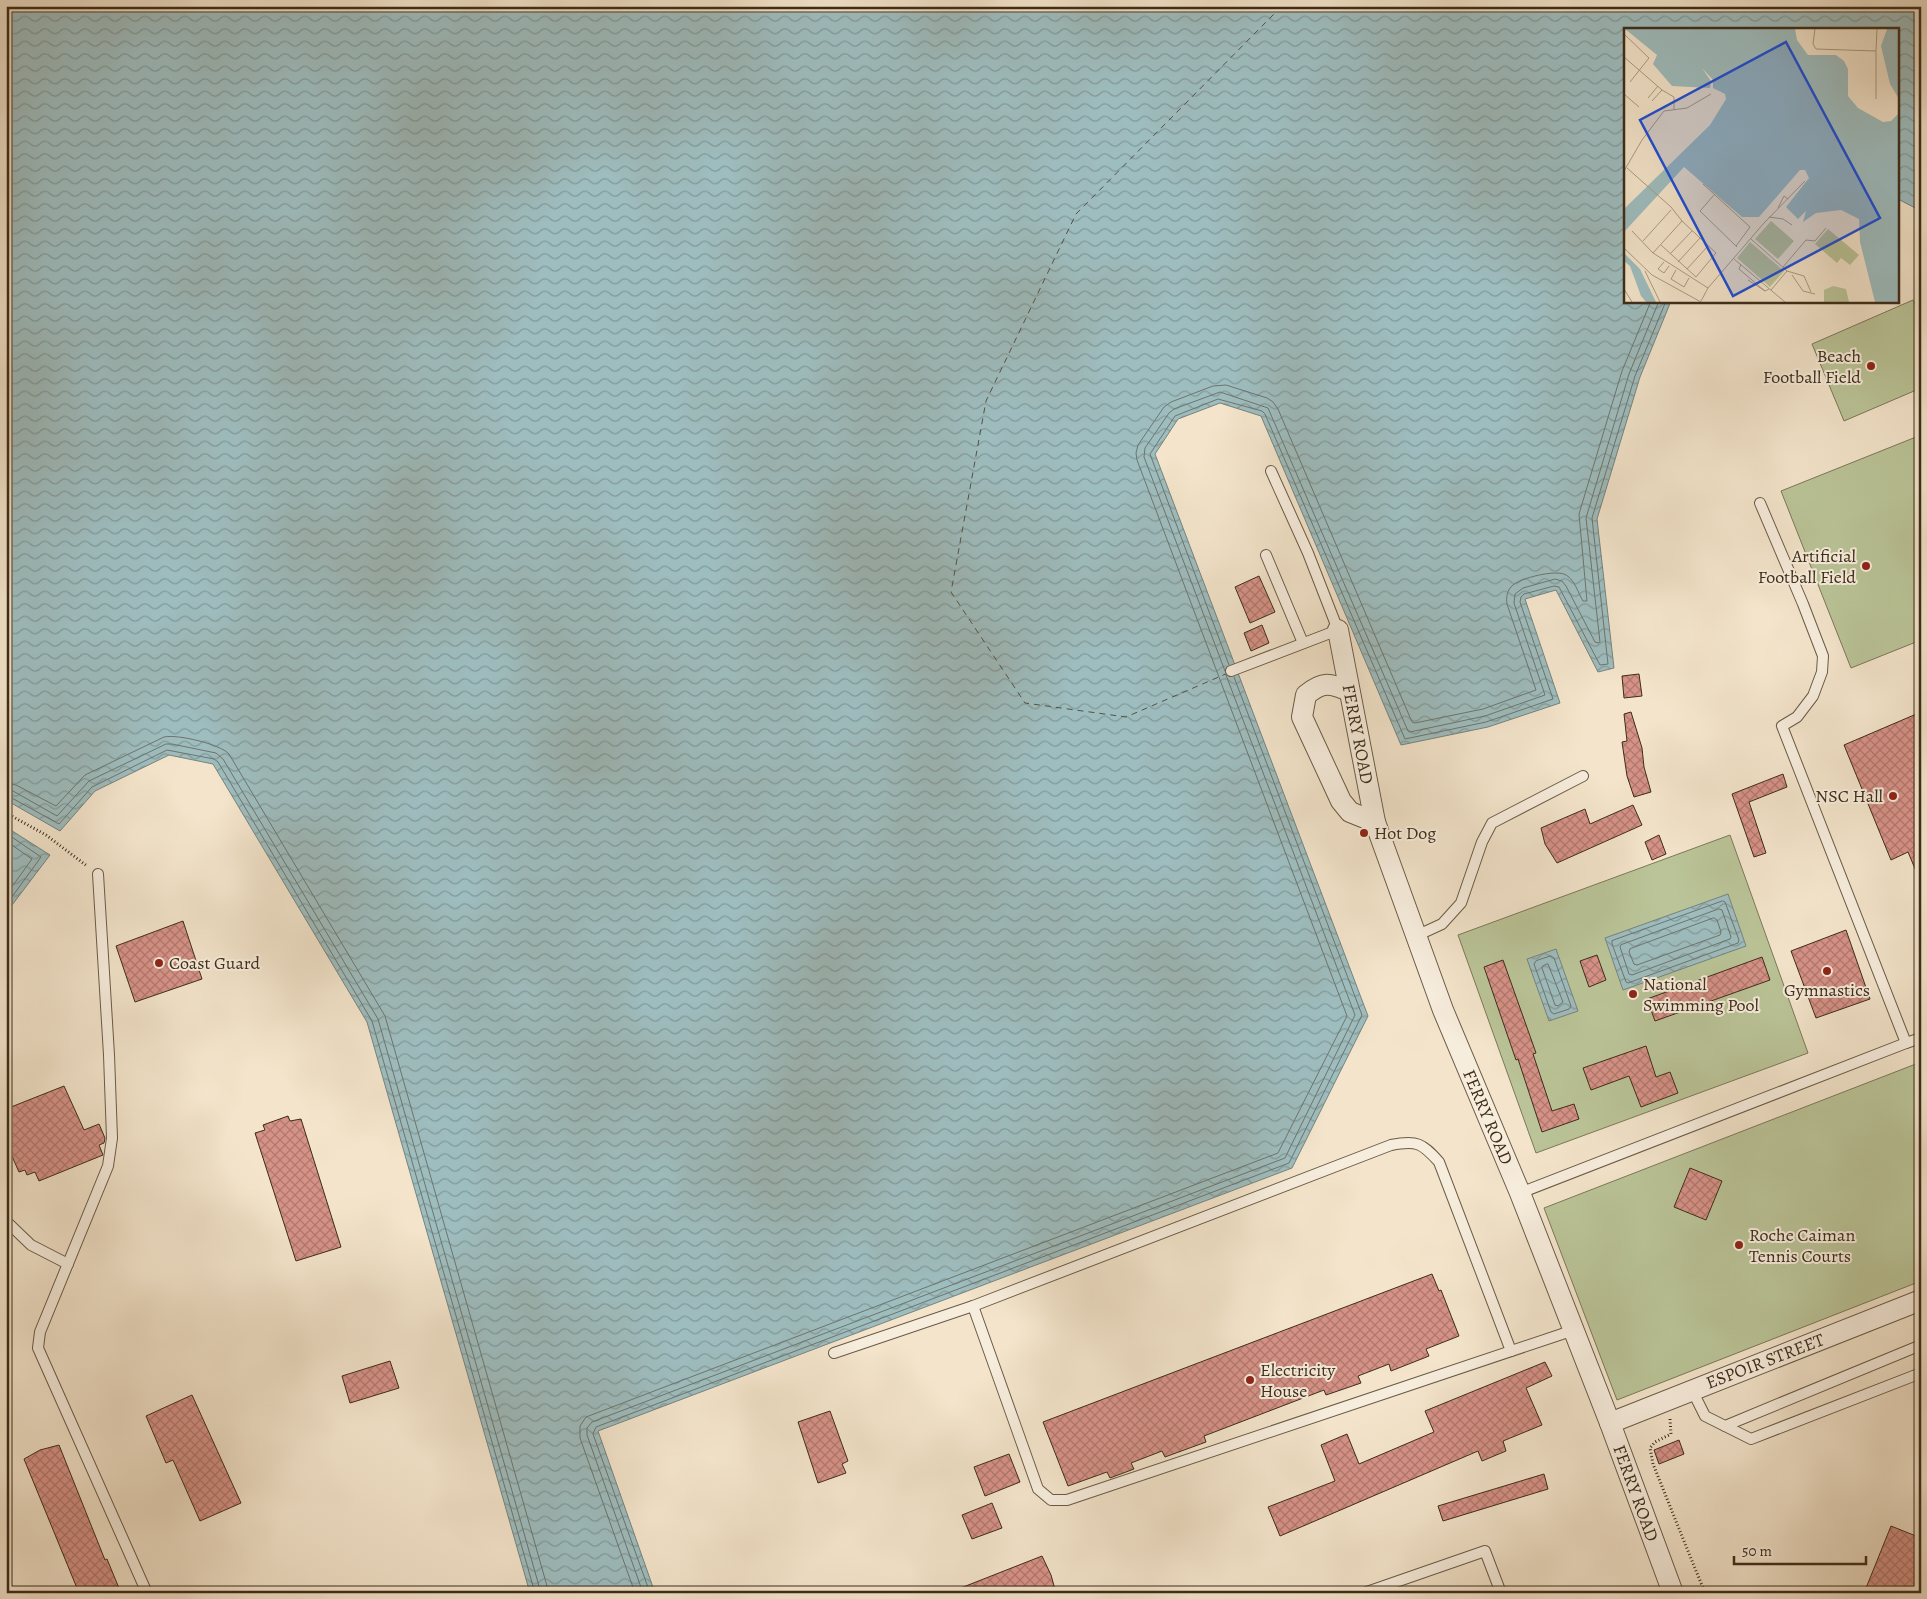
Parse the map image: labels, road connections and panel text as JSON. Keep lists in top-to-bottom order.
{
  "streets": {
    "street": ["FERRY ROAD", "ESPOIR STREET"]
  },
  "crossings": [
    ["FERRY ROAD", "ESPOIR STREET"]
  ],
  "places": [
    "Beach Football Field",
    "Artificial Football Field",
    "NSC Hall",
    "Hot Dog",
    "Coast Guard",
    "Gymnastics",
    "National Swimming Pool",
    "Roche Caiman Tennis Courts",
    "Electricity House"
  ],
  "scale_bar": "50 m"
}
